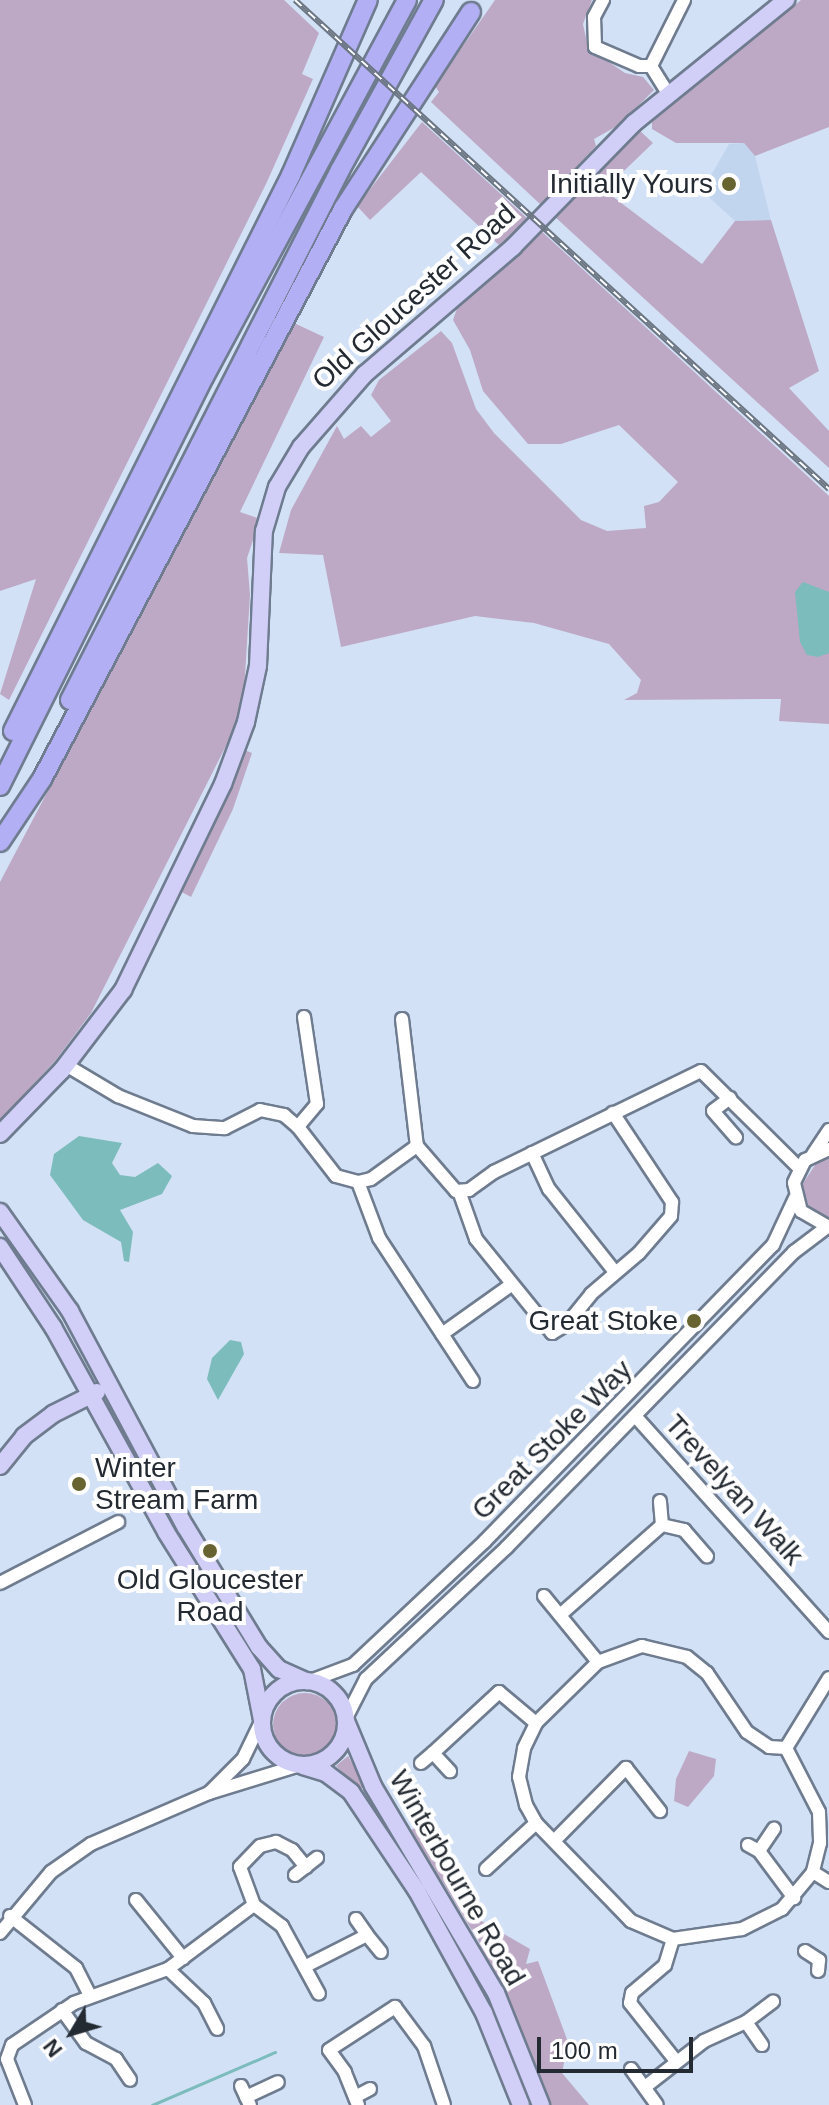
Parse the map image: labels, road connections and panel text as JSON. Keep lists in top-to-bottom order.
{
  "streets": {
    "main road": ["Old Gloucester Road", "Winterbourne Road"],
    "street": ["Great Stoke Way", "Trevelyan Walk"]
  },
  "crossings": [
    ["Great Stoke Way", "Trevelyan Walk"],
    ["Great Stoke Way", "Winterbourne Road"]
  ],
  "places": [
    "Initially Yours",
    "Great Stoke",
    "Winter Stream Farm",
    "Old Gloucester Road"
  ],
  "scale_bar": "100 m",
  "north": "bottom left"
}
